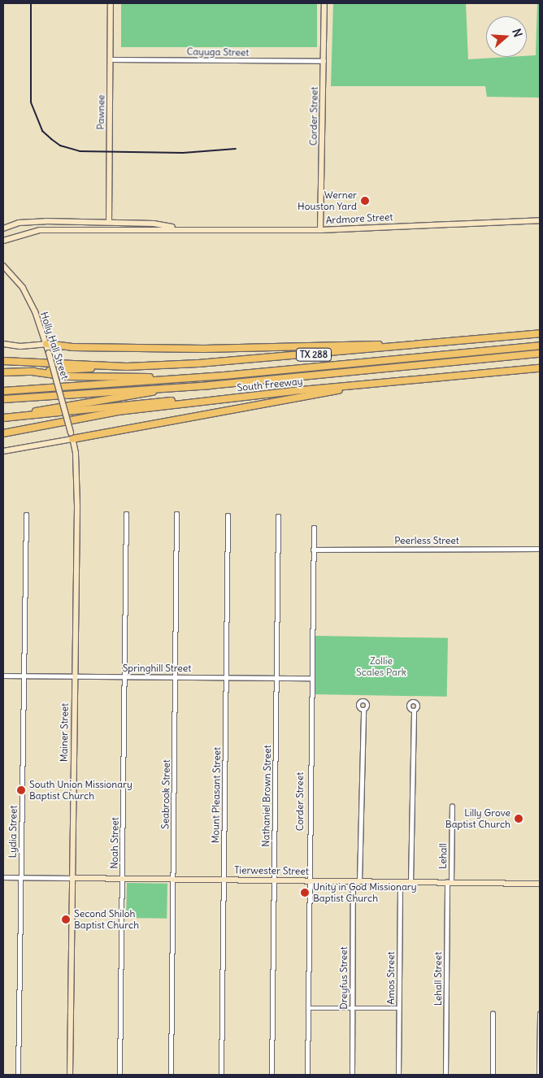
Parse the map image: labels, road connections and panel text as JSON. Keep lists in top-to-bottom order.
{
  "streets": {
    "highway": ["TX 288", "South Freeway"],
    "street": [
      "Cayuga Street",
      "Pawnee",
      "Corder Street",
      "Ardmore Street",
      "Holly Hall Street",
      "Peerless Street",
      "Springhill Street",
      "Mainer Street",
      "Seabrook Street",
      "Mount Pleasant Street",
      "Nathaniel Brown Street",
      "Lydia Street",
      "Noah Street",
      "Lehall",
      "Tierwester Street",
      "Dreyfus Street",
      "Amos Street",
      "Lehall Street"
    ]
  },
  "crossings": [
    ["Cayuga Street", "Pawnee"],
    ["Cayuga Street", "Corder Street"],
    ["Pawnee", "Ardmore Street"],
    ["Corder Street", "Ardmore Street"],
    ["Corder Street", "Peerless Street"],
    ["Corder Street", "Springhill Street"],
    ["Corder Street", "Tierwester Street"],
    ["Holly Hall Street", "Mainer Street"],
    ["Springhill Street", "Mainer Street"],
    ["Springhill Street", "Seabrook Street"],
    ["Springhill Street", "Mount Pleasant Street"],
    ["Springhill Street", "Nathaniel Brown Street"],
    ["Springhill Street", "Lydia Street"],
    ["Springhill Street", "Noah Street"],
    ["Mainer Street", "Tierwester Street"],
    ["Seabrook Street", "Tierwester Street"],
    ["Mount Pleasant Street", "Tierwester Street"],
    ["Nathaniel Brown Street", "Tierwester Street"],
    ["Lydia Street", "Tierwester Street"],
    ["Noah Street", "Tierwester Street"],
    ["Lehall", "Tierwester Street"],
    ["Lehall", "Lehall Street"],
    ["Tierwester Street", "Dreyfus Street"],
    ["Tierwester Street", "Amos Street"],
    ["Tierwester Street", "Lehall Street"]
  ],
  "parks": ["Zollie Scales Park"],
  "places": [
    "Werner Houston Yard",
    "South Union Missionary Baptist Church",
    "Lilly Grove Baptist Church",
    "Unity in God Missionary Baptist Church",
    "Second Shiloh Baptist Church"
  ],
  "north": "right"
}
